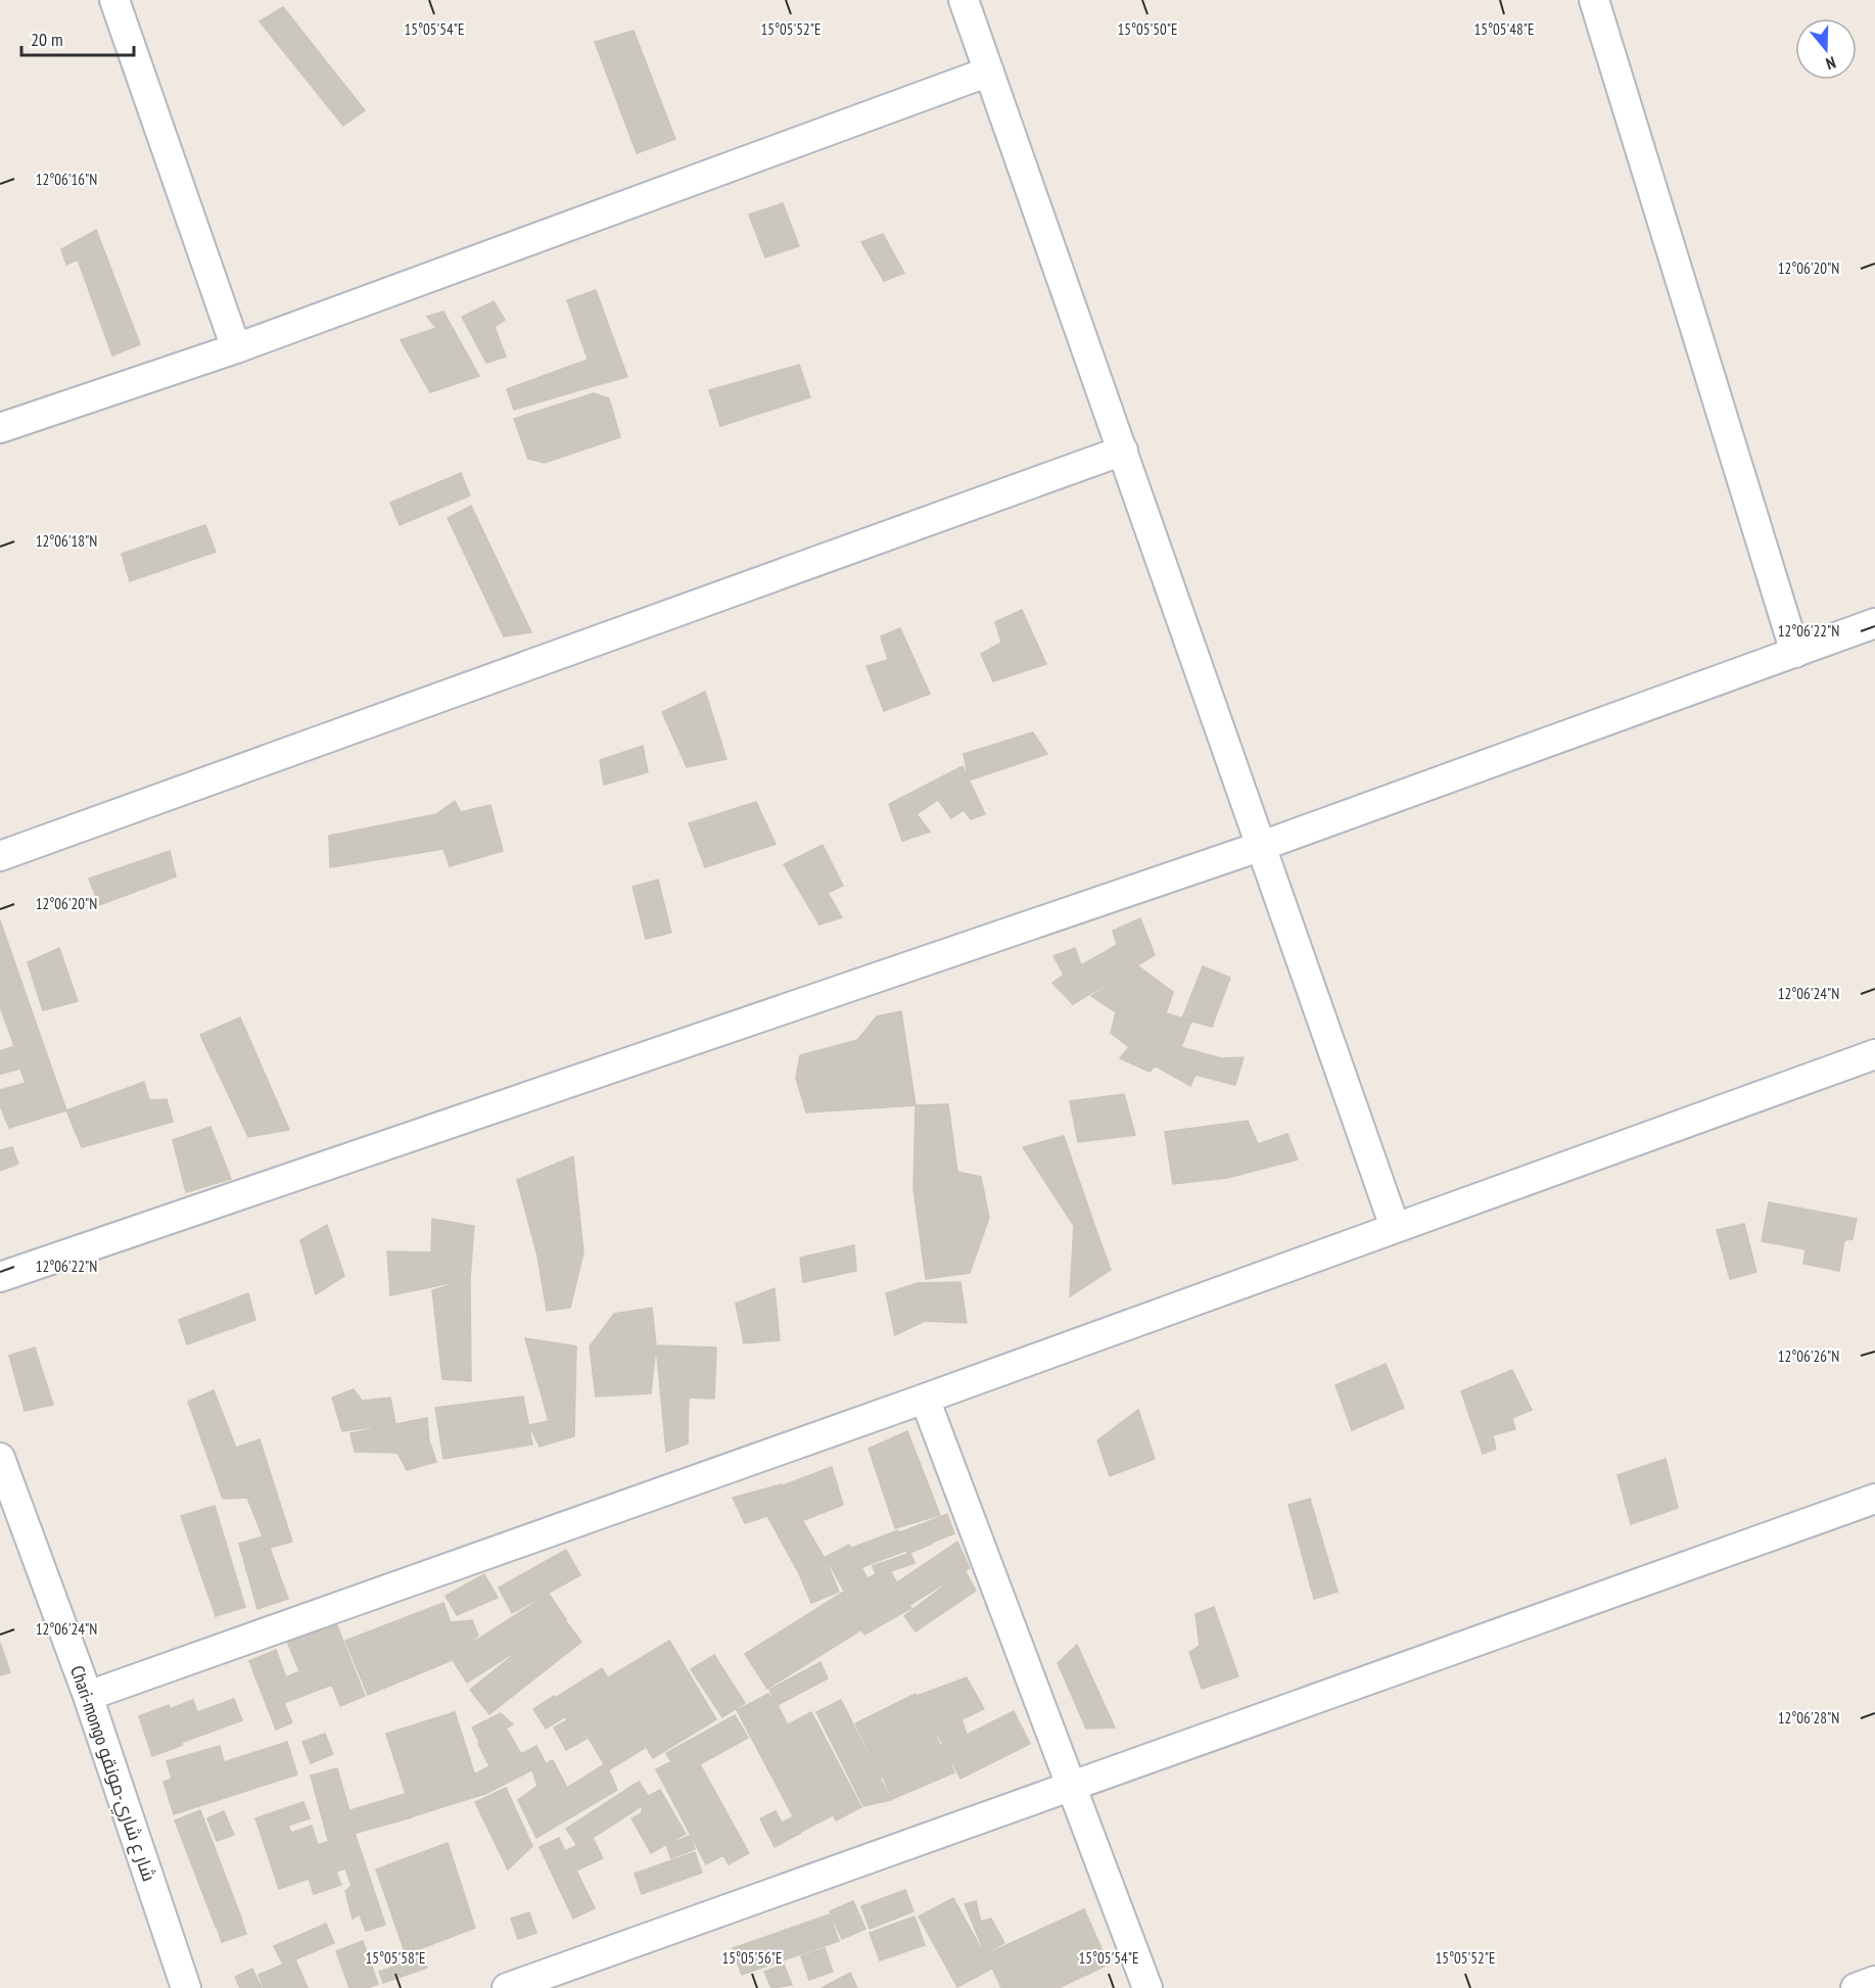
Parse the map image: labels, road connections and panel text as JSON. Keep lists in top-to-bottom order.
{
  "streets": {
    "street": ["Chari-mongo شار ع شاري-مونقو"]
  },
  "scale_bar": "20 m",
  "north": "bottom",
  "coordinates": [
    "15°05'54\"E",
    "15°05'52\"E",
    "15°05'50\"E",
    "15°05'48\"E",
    "12°06'16\"N",
    "12°06'20\"N",
    "12°06'18\"N",
    "12°06'22\"N",
    "12°06'24\"N",
    "12°06'26\"N",
    "12°06'28\"N",
    "15°05'58\"E",
    "15°05'56\"E"
  ]
}
